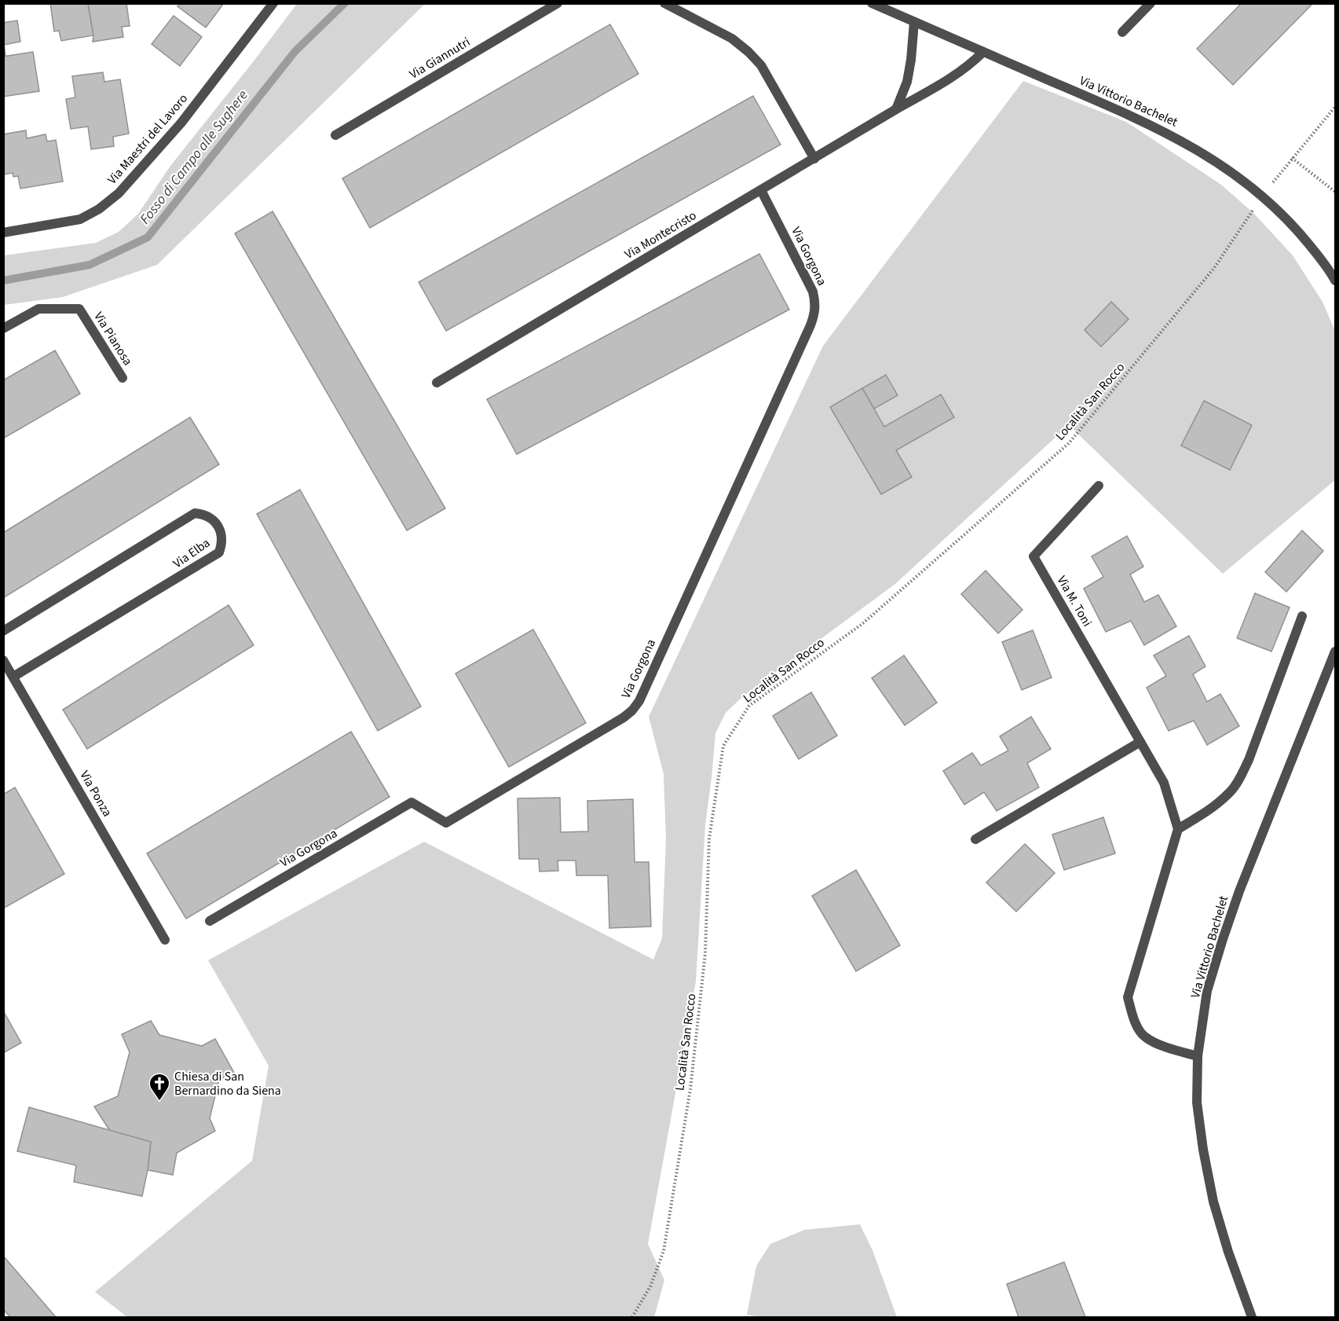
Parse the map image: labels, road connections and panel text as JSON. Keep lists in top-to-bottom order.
{
  "streets": {
    "street": [
      "Via Giannutri",
      "Via Vittorio Bachelet",
      "Via Maestri del Lavoro",
      "Via Montecristo",
      "Via Gorgona",
      "Via Pianosa",
      "Via Elba",
      "Via M. Toni",
      "Via Ponza"
    ],
    "path": ["Località San Rocco"]
  },
  "crossings": [
    ["Via Vittorio Bachelet", "Via Montecristo"],
    ["Via Vittorio Bachelet", "Località San Rocco"],
    ["Via Montecristo", "Via Gorgona"],
    ["Via Elba", "Via Ponza"]
  ],
  "water": ["Fosso di Campo alle Sughere"],
  "places": {
    "church": ["Chiesa di San Bernardino da Siena"]
  }
}
